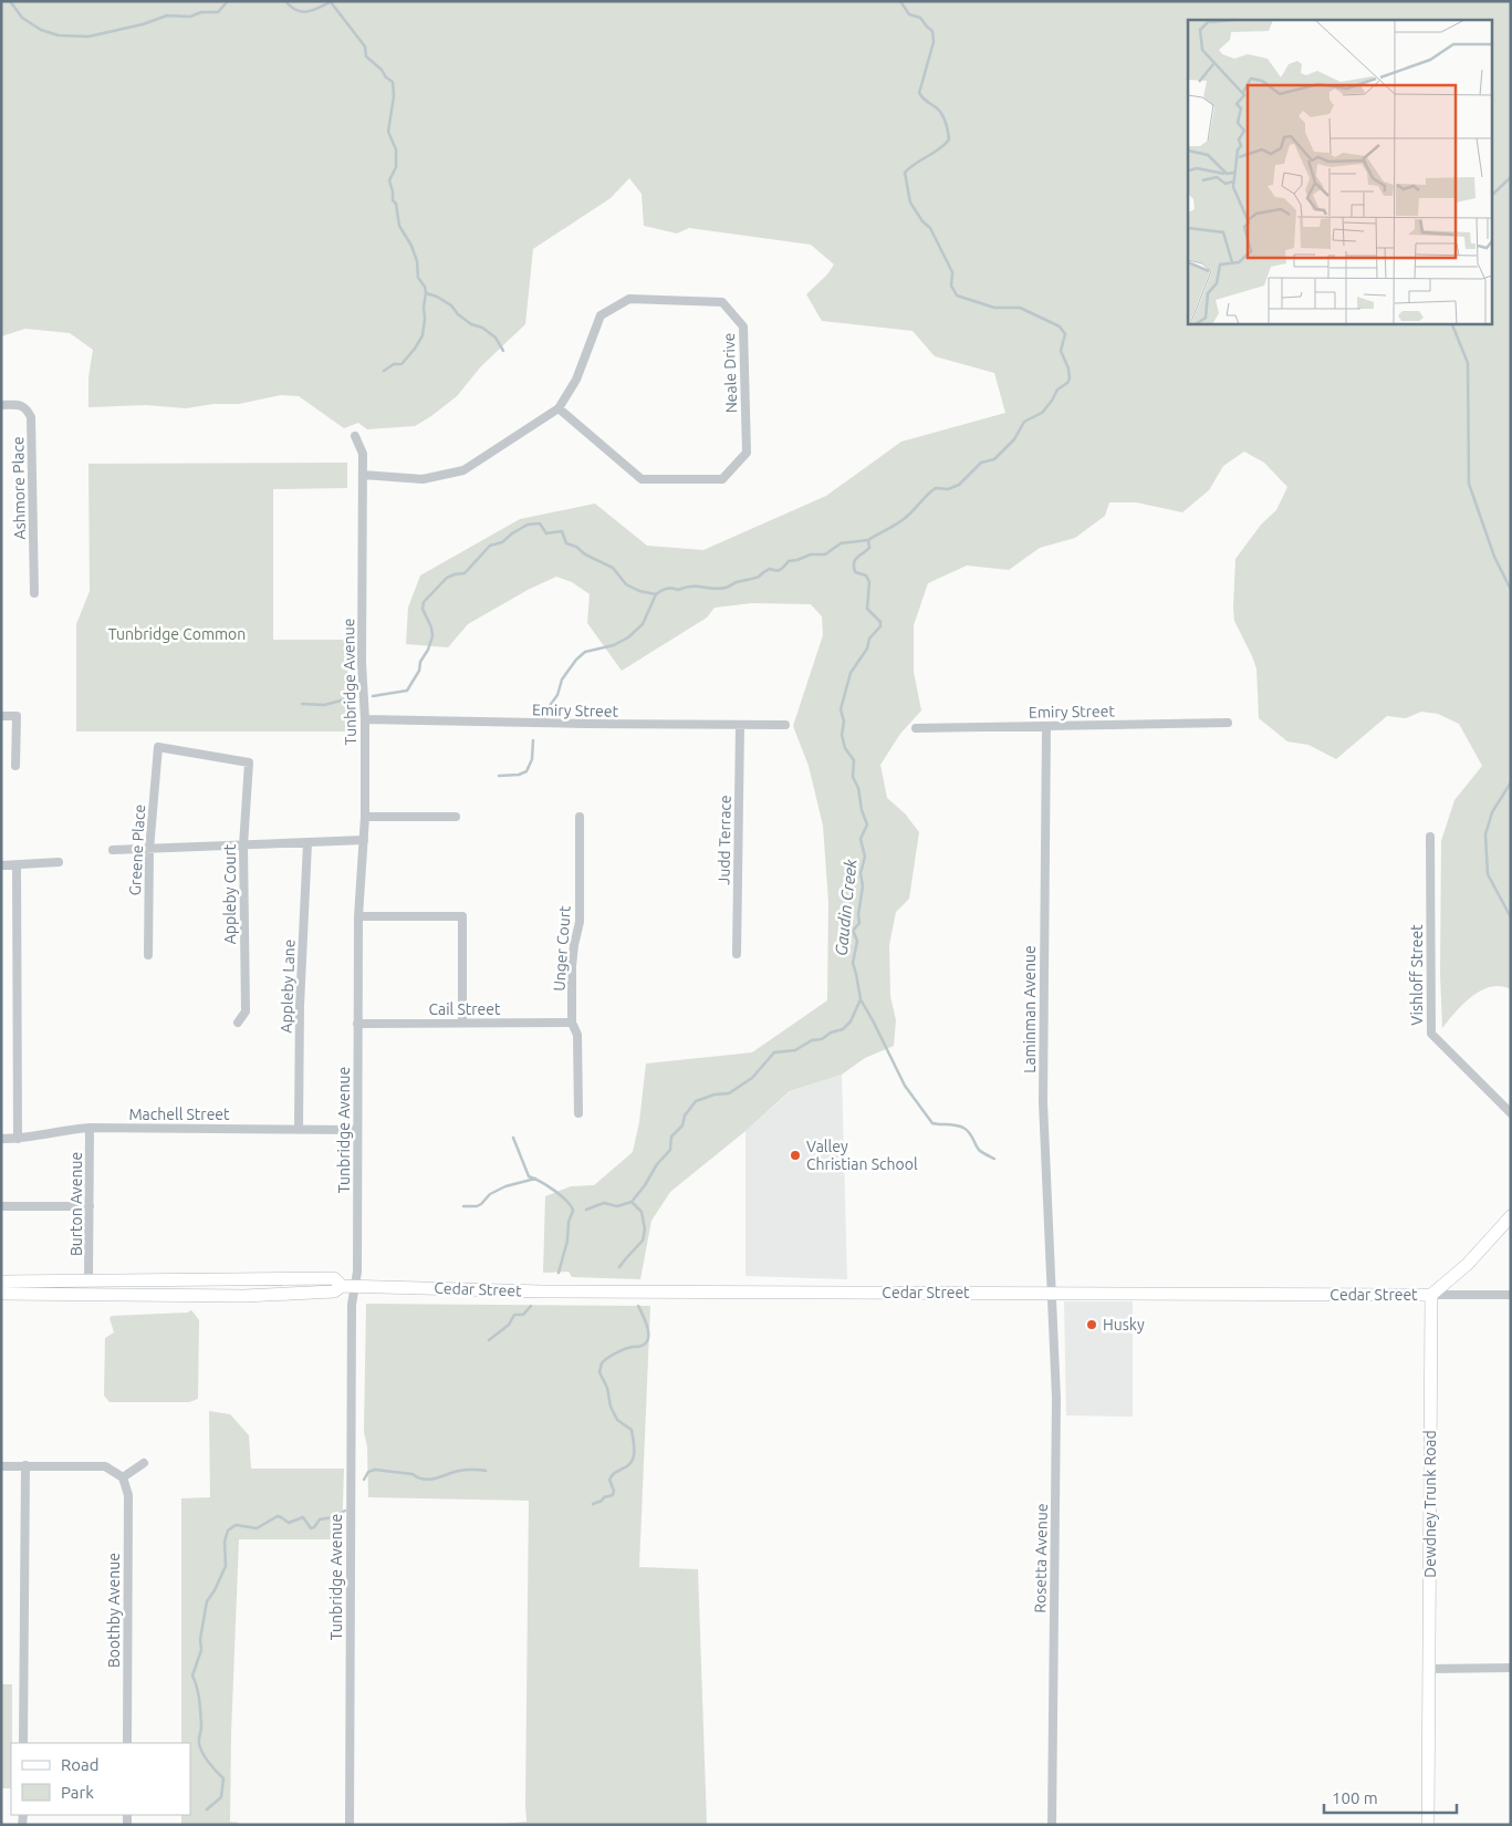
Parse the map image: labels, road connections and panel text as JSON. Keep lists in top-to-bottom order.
{
  "streets": {
    "main road": ["Cedar Street", "Dewdney Trunk Road"],
    "street": [
      "Neale Drive",
      "Ashmore Place",
      "Tunbridge Avenue",
      "Emiry Street",
      "Judd Terrace",
      "Greene Place",
      "Appleby Court",
      "Unger Court",
      "Vishloff Street",
      "Appleby Lane",
      "Cail Street",
      "Laminman Avenue",
      "Machell Street",
      "Burton Avenue",
      "Rosetta Avenue",
      "Boothby Avenue"
    ]
  },
  "crossings": [
    ["Neale Drive", "Tunbridge Avenue"],
    ["Tunbridge Avenue", "Emiry Street"],
    ["Tunbridge Avenue", "Cail Street"],
    ["Tunbridge Avenue", "Machell Street"],
    ["Tunbridge Avenue", "Cedar Street"],
    ["Emiry Street", "Judd Terrace"],
    ["Emiry Street", "Laminman Avenue"],
    ["Greene Place", "Appleby Court"],
    ["Unger Court", "Cail Street"],
    ["Appleby Lane", "Machell Street"],
    ["Laminman Avenue", "Cedar Street"],
    ["Laminman Avenue", "Rosetta Avenue"],
    ["Machell Street", "Burton Avenue"],
    ["Burton Avenue", "Cedar Street"],
    ["Cedar Street", "Dewdney Trunk Road"],
    ["Cedar Street", "Rosetta Avenue"]
  ],
  "water": ["Gaudin Creek"],
  "parks": ["Tunbridge Common"],
  "places": ["Valley Christian School", "Husky"],
  "legend": ["Road", "Park"],
  "scale_bar": "100 m"
}
